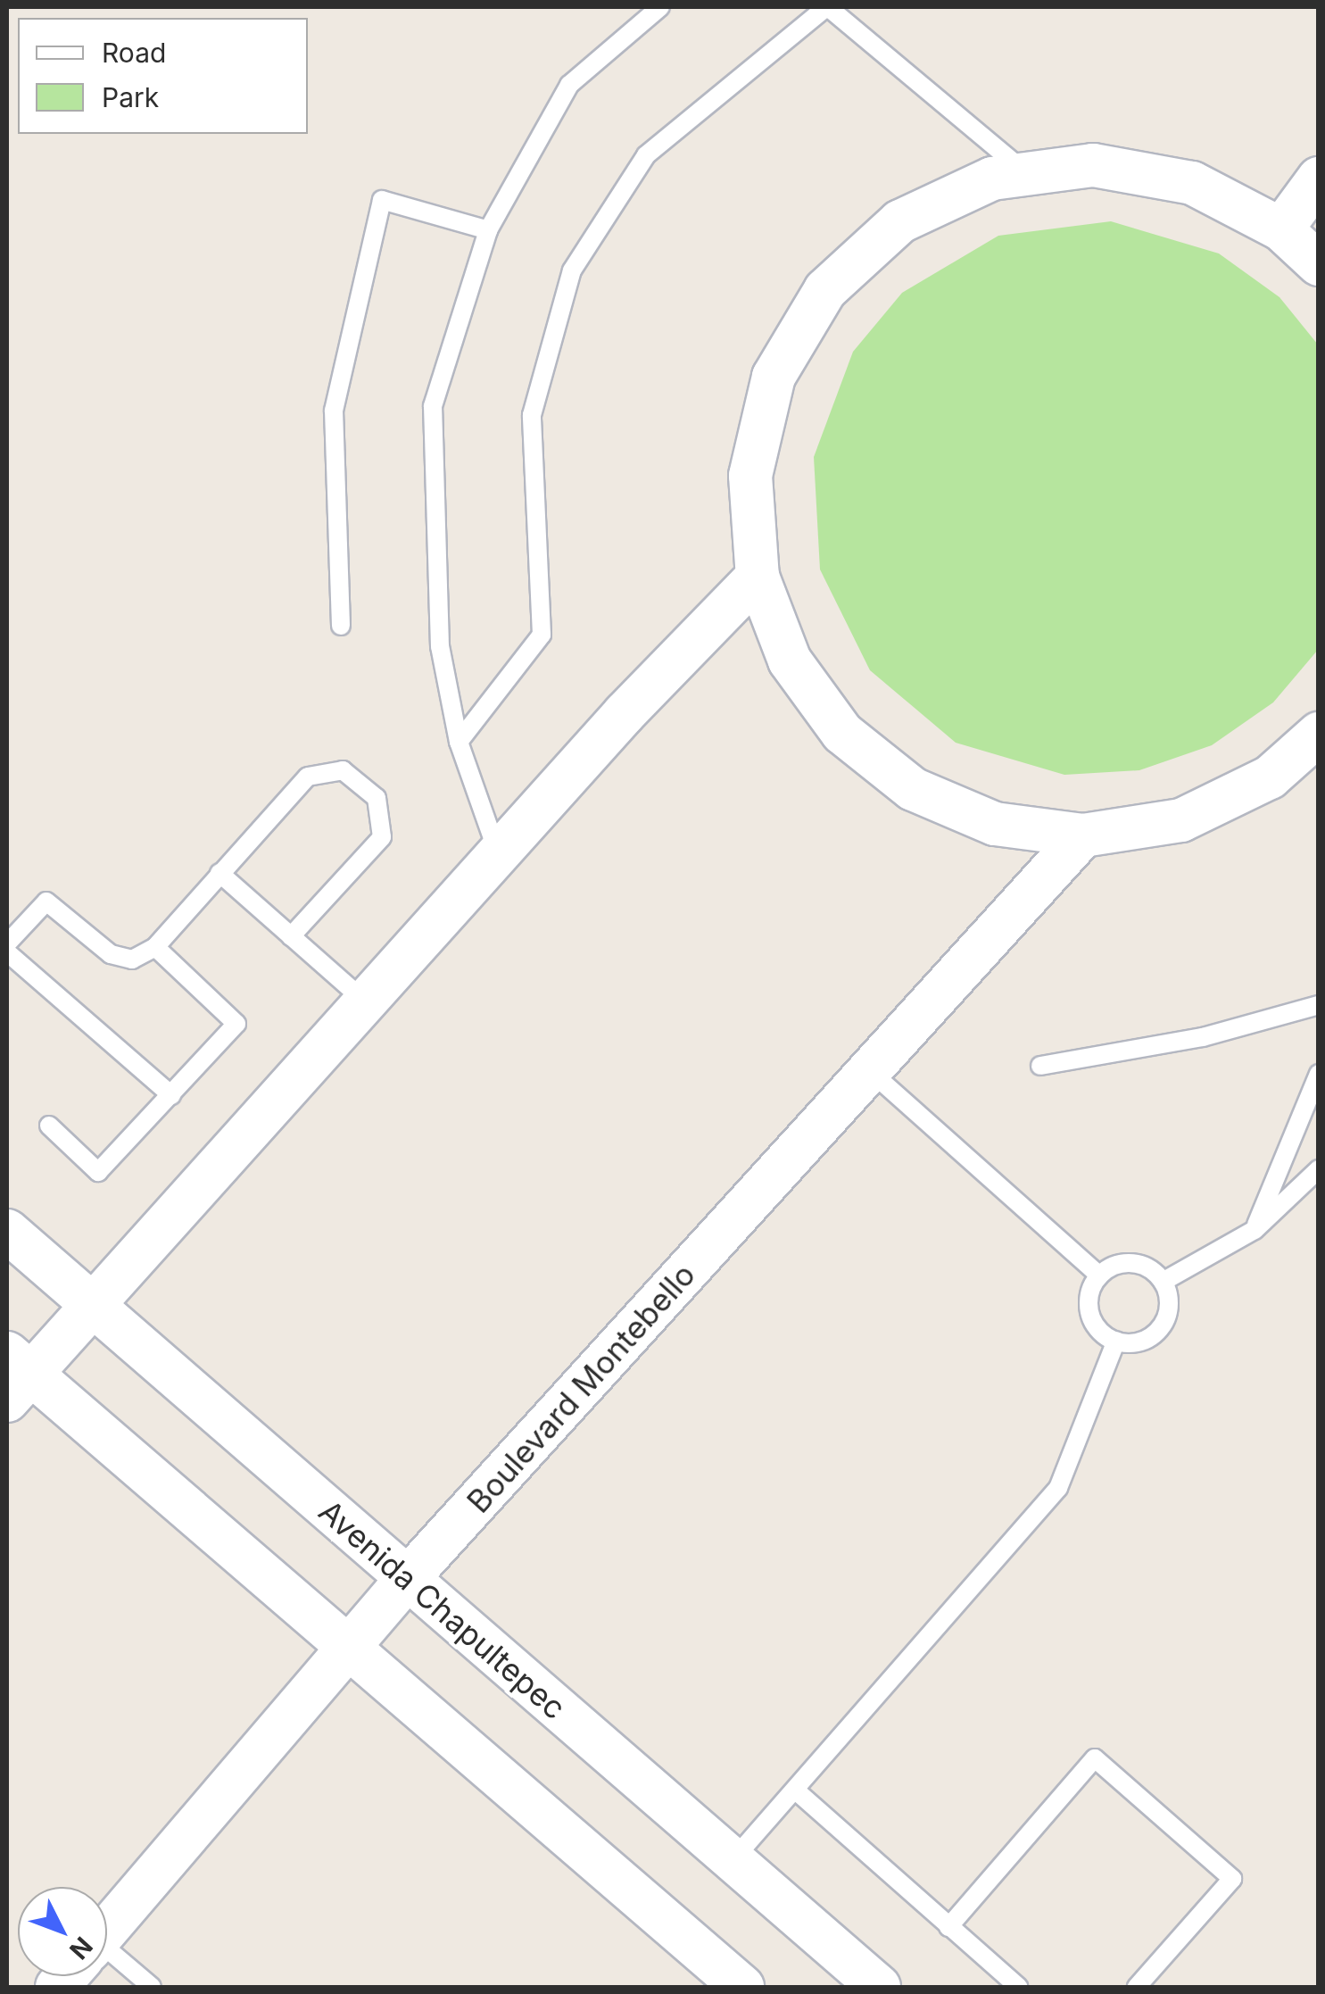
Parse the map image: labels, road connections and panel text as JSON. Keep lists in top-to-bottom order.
{
  "streets": {
    "street": ["Boulevard Montebello", "Avenida Chapultepec"]
  },
  "crossings": [
    ["Boulevard Montebello", "Avenida Chapultepec"]
  ],
  "legend": ["Road", "Park"],
  "north": "bottom right"
}
